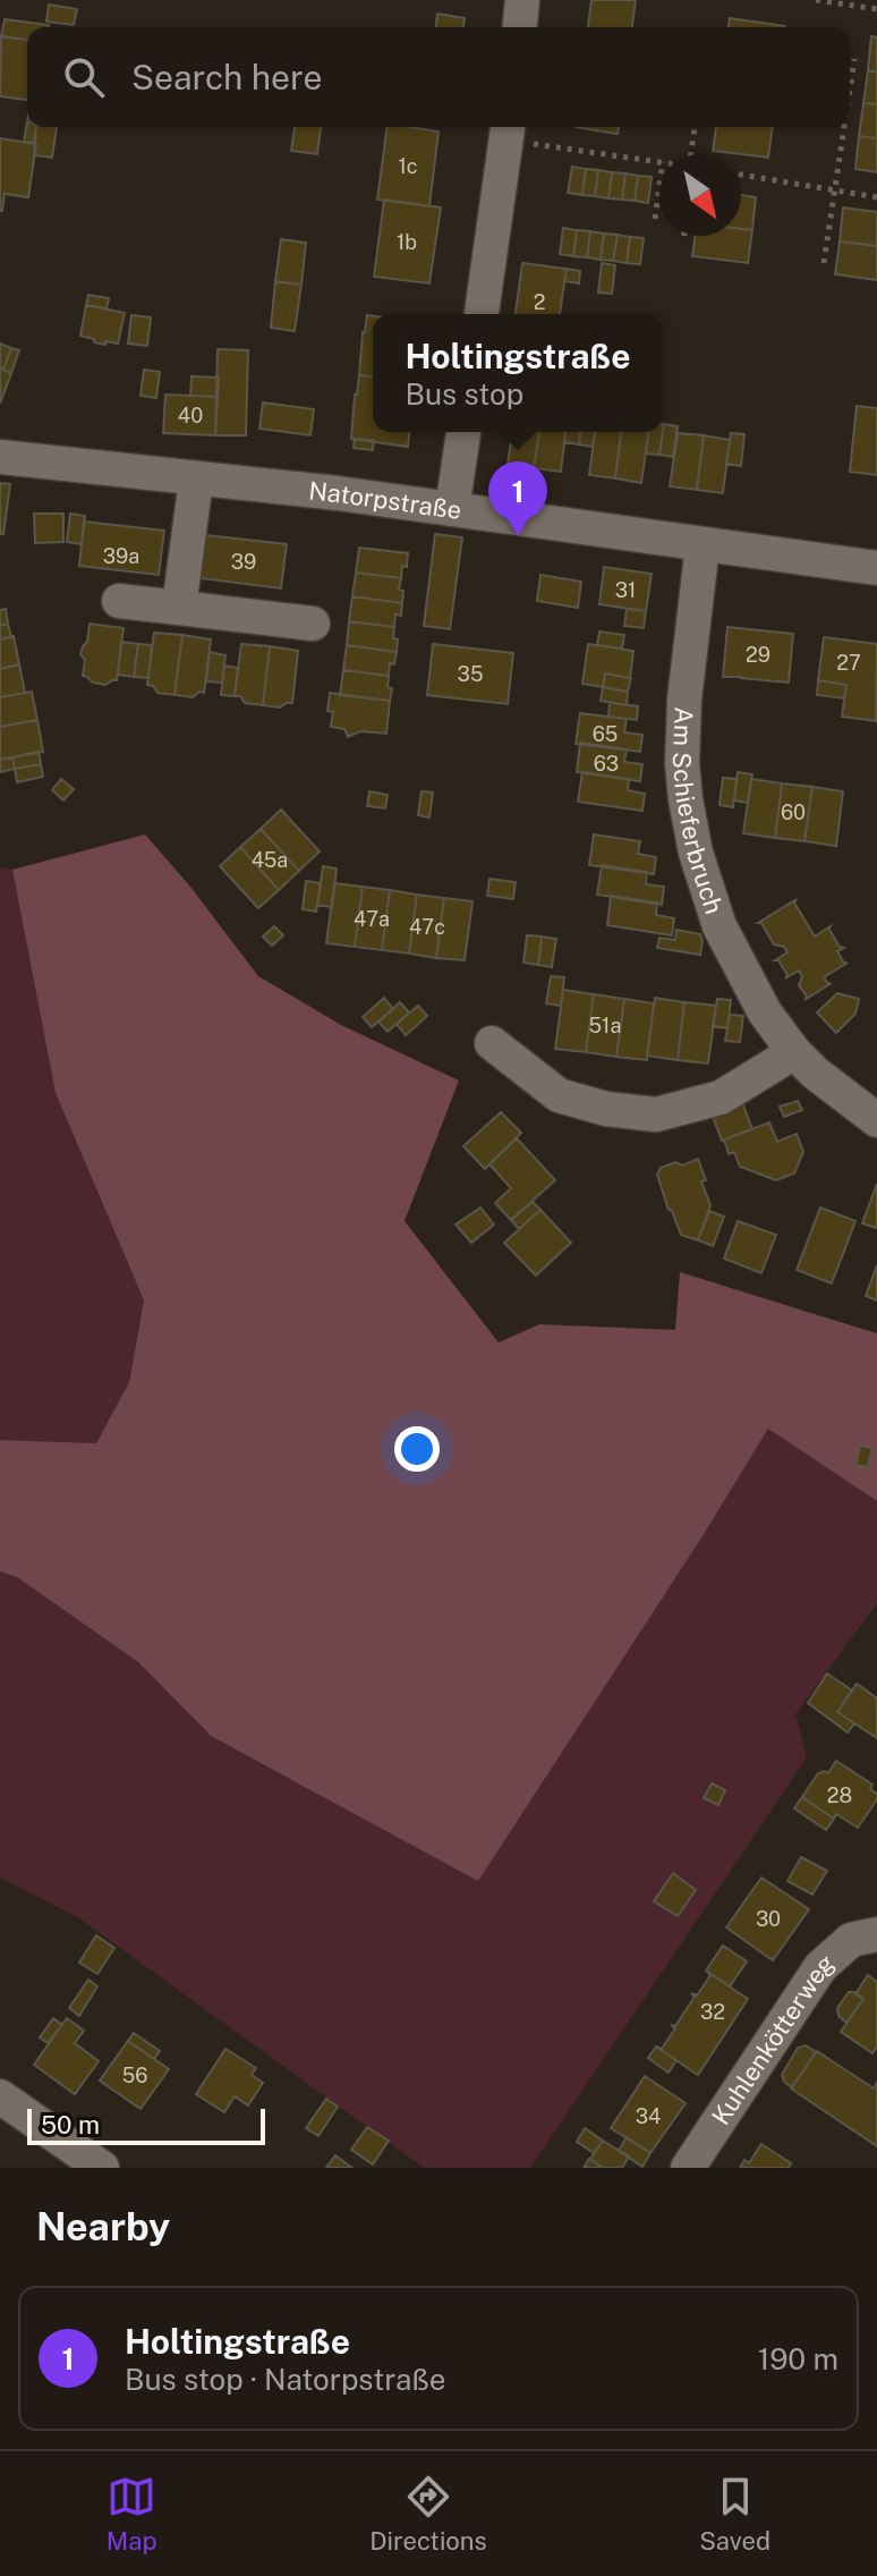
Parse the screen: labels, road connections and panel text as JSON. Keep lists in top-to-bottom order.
{
  "streets": {
    "street": ["Natorpstraße", "Am Schieferbruch", "Kuhlenkötterweg"]
  },
  "crossings": [
    ["Natorpstraße", "Am Schieferbruch"]
  ],
  "house_numbers": [
    "1c",
    "1b",
    "2",
    "40",
    "39a",
    "39",
    "31",
    "29",
    "27",
    "35",
    "65",
    "63",
    "60",
    "45a",
    "47a",
    "47c",
    "51a",
    "28",
    "30",
    "32",
    "56",
    "34"
  ],
  "scale_bar": "50 m",
  "north": "bottom right",
  "page": {
    "search": "Search here",
    "popup": ["Holtingstraße", "Bus stop"],
    "pins": "1",
    "scale": "50 m",
    "heading": "Nearby",
    "list": [
      {
        "mark": "1",
        "name": "Holtingstraße",
        "note": "Bus stop · Natorpstraße",
        "value": "190 m"
      }
    ],
    "nav": ["Map", "Directions", "Saved"]
  }
}
